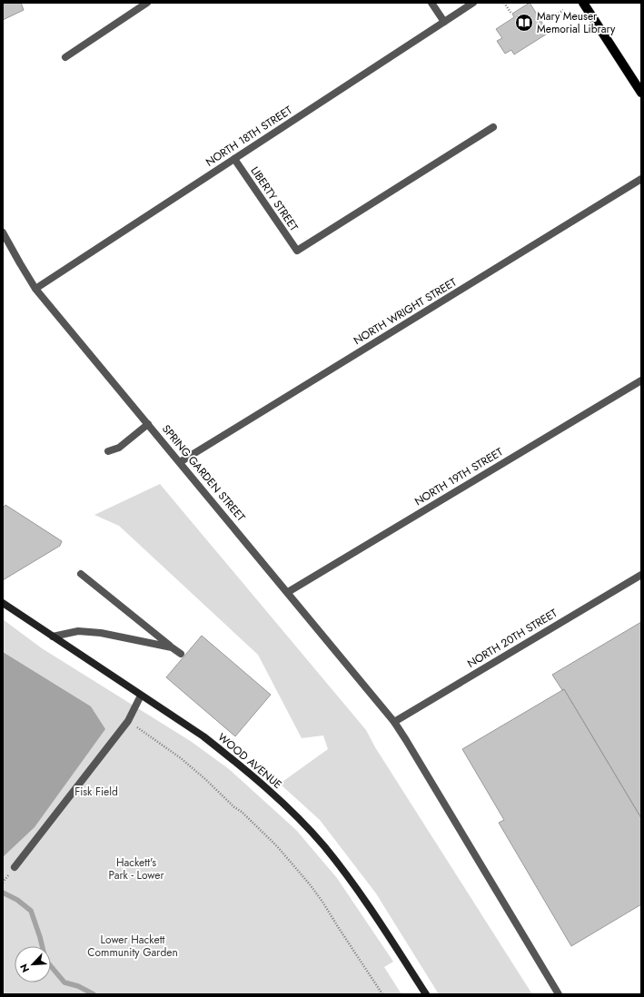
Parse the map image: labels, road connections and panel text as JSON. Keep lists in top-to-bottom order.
{
  "streets": {
    "main road": ["WOOD AVENUE"],
    "street": [
      "NORTH 18TH STREET",
      "LIBERTY STREET",
      "NORTH WRIGHT STREET",
      "SPRING GARDEN STREET",
      "NORTH 19TH STREET",
      "NORTH 20TH STREET"
    ]
  },
  "crossings": [
    ["NORTH 18TH STREET", "LIBERTY STREET"],
    ["NORTH 18TH STREET", "SPRING GARDEN STREET"],
    ["NORTH WRIGHT STREET", "SPRING GARDEN STREET"],
    ["SPRING GARDEN STREET", "NORTH 19TH STREET"],
    ["SPRING GARDEN STREET", "NORTH 20TH STREET"]
  ],
  "parks": ["Fisk Field", "Hackett's Park - Lower", "Lower Hackett Community Garden"],
  "places": {
    "library": ["Mary Meuser Memorial Library"]
  },
  "north": "bottom left"
}
